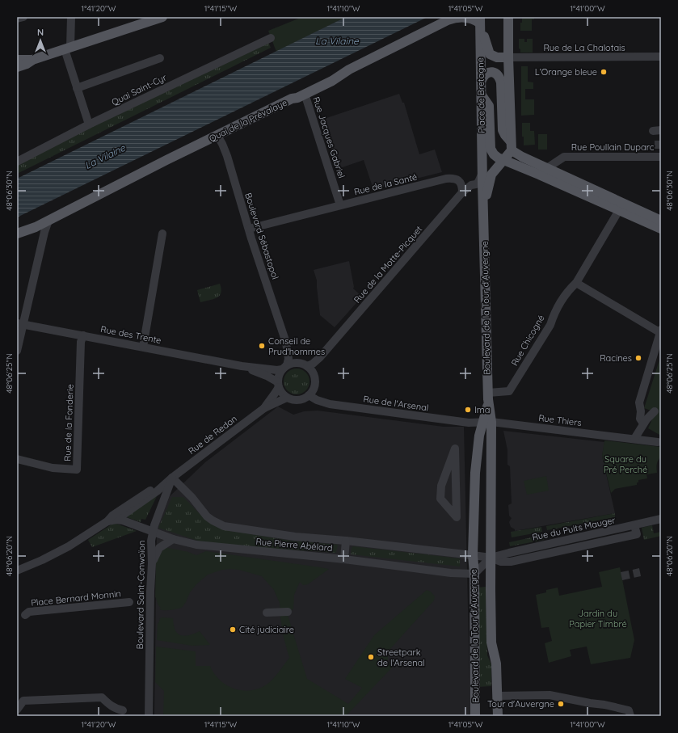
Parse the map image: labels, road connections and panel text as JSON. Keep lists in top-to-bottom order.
{
  "streets": {
    "main road": ["Place de Bretagne", "Quai de la Prévalaye", "Boulevard de la Tour d'Auvergne"],
    "street": [
      "Rue de La Chalotais",
      "Quai Saint-Cyr",
      "Rue Jacques Gabriel",
      "Rue Poullain Duparc",
      "Rue de la Santé",
      "Boulevard Sébastopol",
      "Rue de la Motte-Picquet",
      "Rue des Trente",
      "Rue Chicogné",
      "Rue de l'Arsenal",
      "Rue Thiers",
      "Rue de la Fonderie",
      "Rue de Redon",
      "Rue du Puits Mauger",
      "Rue Pierre Abélard",
      "Boulevard Saint-Conwoïon",
      "Place Bernard Monnin"
    ]
  },
  "crossings": [
    ["Place de Bretagne", "Quai de la Prévalaye"],
    ["Place de Bretagne", "Rue de la Motte-Picquet"],
    ["Place de Bretagne", "Boulevard de la Tour d'Auvergne"],
    ["Quai de la Prévalaye", "Rue Jacques Gabriel"],
    ["Quai de la Prévalaye", "Boulevard Sébastopol"],
    ["Rue Jacques Gabriel", "Rue de la Santé"],
    ["Rue de la Santé", "Boulevard Sébastopol"],
    ["Rue de la Santé", "Rue de la Motte-Picquet"],
    ["Boulevard Sébastopol", "Rue de la Motte-Picquet"],
    ["Boulevard Sébastopol", "Rue des Trente"],
    ["Boulevard Sébastopol", "Rue de l'Arsenal"],
    ["Boulevard Sébastopol", "Rue de Redon"],
    ["Rue de la Motte-Picquet", "Boulevard de la Tour d'Auvergne"],
    ["Rue de la Motte-Picquet", "Rue des Trente"],
    ["Rue de la Motte-Picquet", "Rue de l'Arsenal"],
    ["Rue de la Motte-Picquet", "Rue de Redon"],
    ["Boulevard de la Tour d'Auvergne", "Rue Chicogné"],
    ["Boulevard de la Tour d'Auvergne", "Rue de l'Arsenal"],
    ["Boulevard de la Tour d'Auvergne", "Rue Thiers"],
    ["Boulevard de la Tour d'Auvergne", "Rue du Puits Mauger"],
    ["Boulevard de la Tour d'Auvergne", "Rue Pierre Abélard"],
    ["Rue des Trente", "Rue de l'Arsenal"],
    ["Rue des Trente", "Rue de la Fonderie"],
    ["Rue des Trente", "Rue de Redon"],
    ["Rue de l'Arsenal", "Rue Thiers"],
    ["Rue de l'Arsenal", "Rue de Redon"],
    ["Rue de Redon", "Rue Pierre Abélard"],
    ["Rue de Redon", "Boulevard Saint-Conwoïon"],
    ["Rue du Puits Mauger", "Rue Pierre Abélard"],
    ["Rue Pierre Abélard", "Boulevard Saint-Conwoïon"]
  ],
  "water": ["La Vilaine"],
  "parks": ["Square du Pré Perché", "Jardin du Papier Timbré"],
  "places": [
    "L’Orange bleue",
    "Conseil de Prud'hommes",
    "Racines",
    "Ima",
    "Cité judiciaire",
    "Streetpark de l'Arsenal",
    "Tour d'Auvergne"
  ],
  "north": "top",
  "coordinates": [
    "1°41'20\"W",
    "1°41'15\"W",
    "1°41'10\"W",
    "1°41'05\"W",
    "1°41'00\"W",
    "48°06'30\"N",
    "48°06'25\"N",
    "48°06'20\"N"
  ]
}
